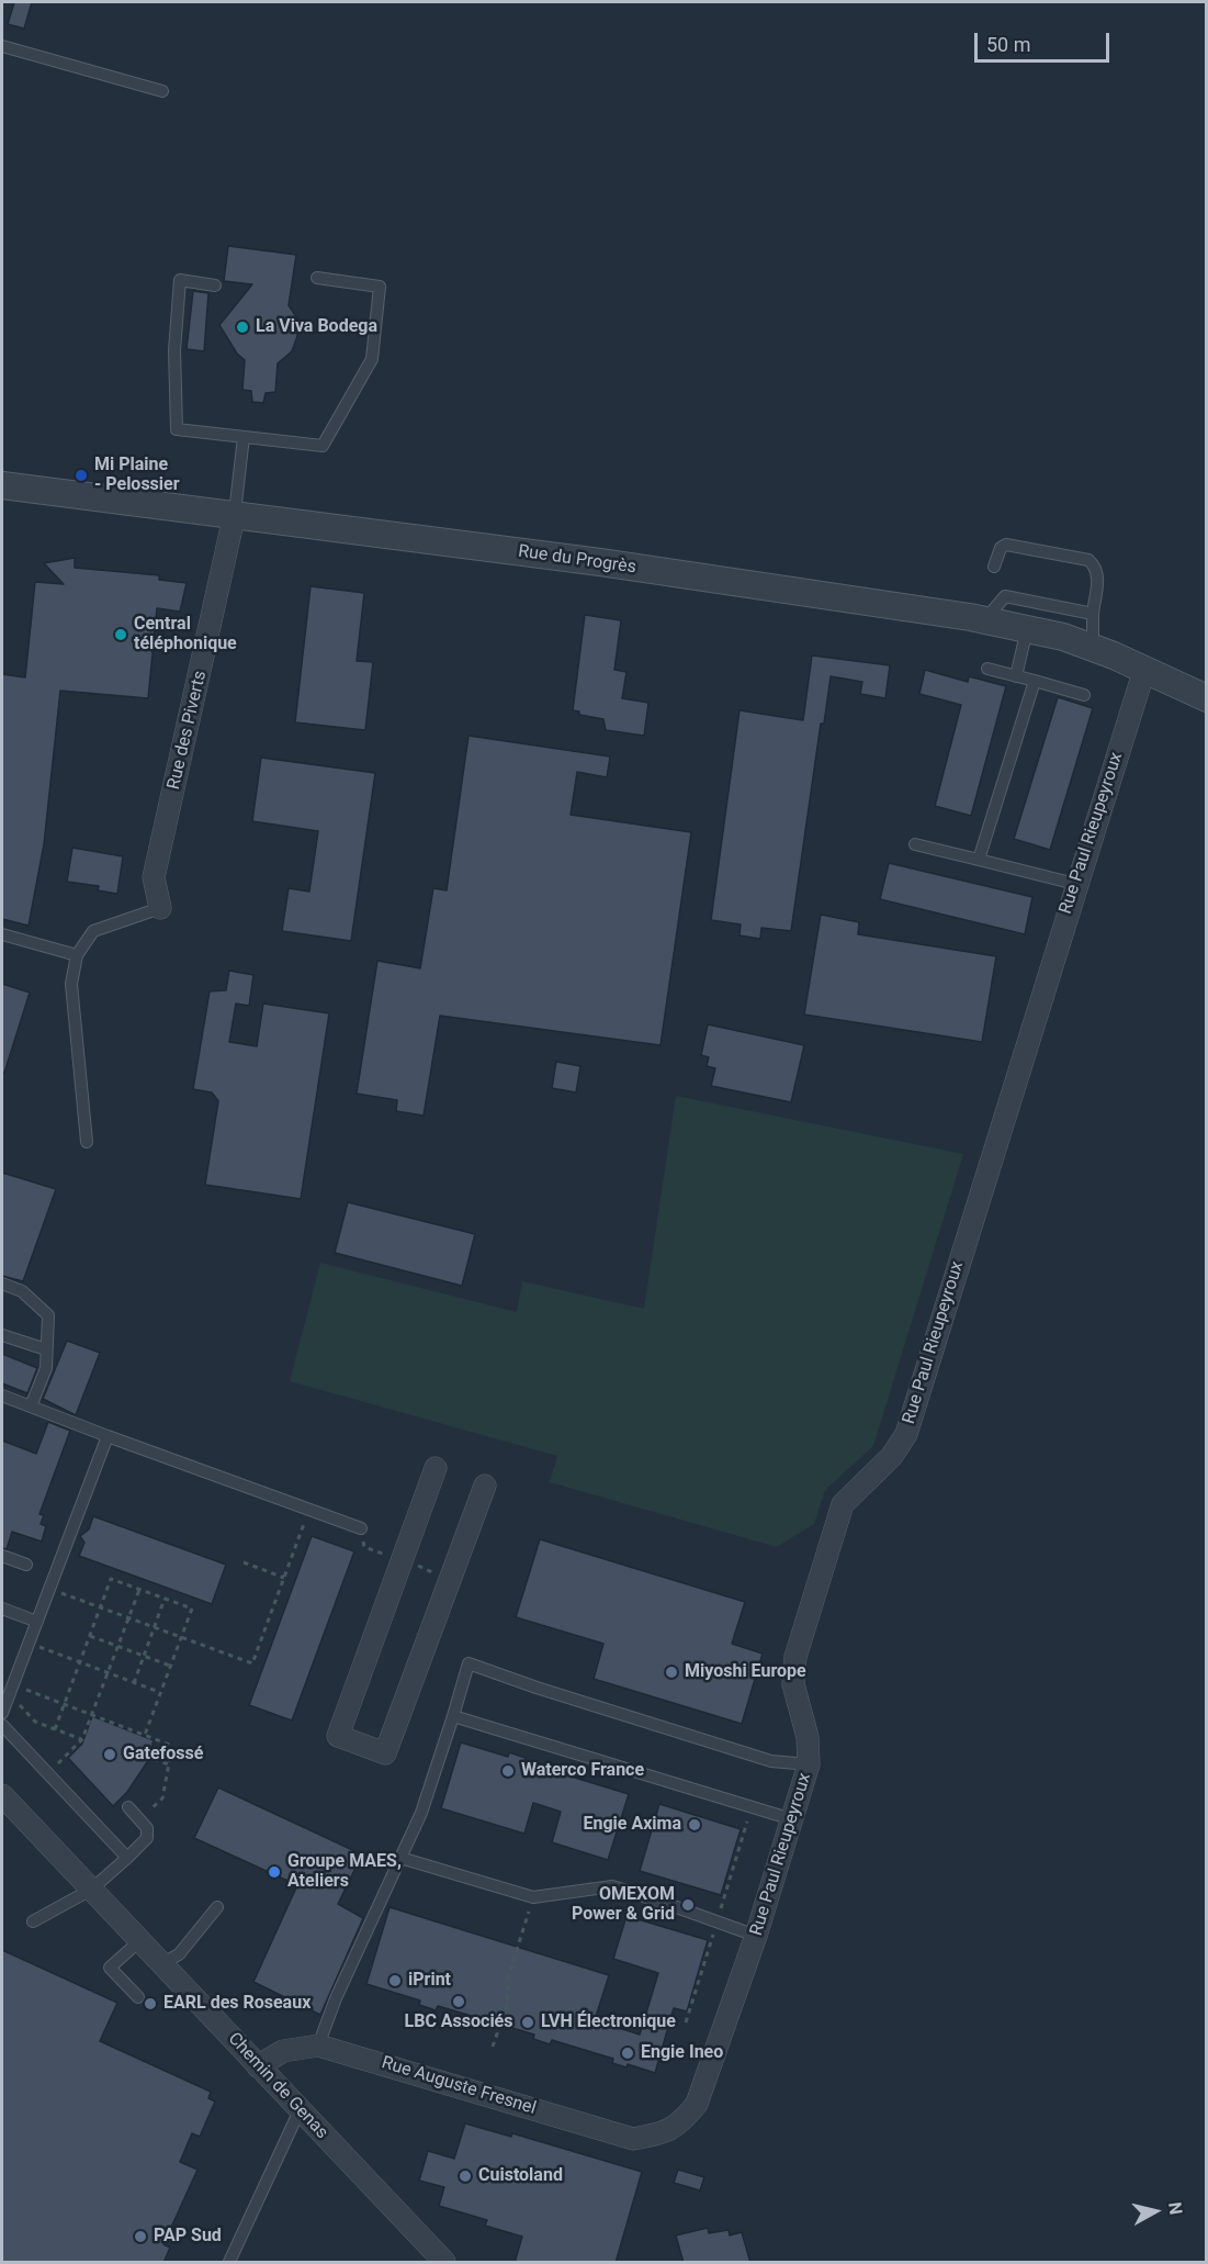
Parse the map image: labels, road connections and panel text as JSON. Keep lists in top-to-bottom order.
{
  "streets": {
    "street": [
      "Rue du Progrès",
      "Rue des Piverts",
      "Rue Paul Rieupeyroux",
      "Chemin de Genas",
      "Rue Auguste Fresnel"
    ]
  },
  "crossings": [
    ["Rue du Progrès", "Rue des Piverts"],
    ["Rue du Progrès", "Rue Paul Rieupeyroux"],
    ["Rue Paul Rieupeyroux", "Rue Auguste Fresnel"],
    ["Chemin de Genas", "Rue Auguste Fresnel"]
  ],
  "places": [
    "La Viva Bodega",
    "Mi Plaine - Pelossier",
    "Central téléphonique",
    "Miyoshi Europe",
    "Gatefossé",
    "Waterco France",
    "Engie Axima",
    "Groupe MAES, Ateliers",
    "OMEXOM Power & Grid",
    "iPrint",
    "LBC Associés",
    "EARL des Roseaux",
    "LVH Électronique",
    "Engie Ineo",
    "Cuistoland",
    "PAP Sud"
  ],
  "scale_bar": "50 m",
  "north": "right"
}
